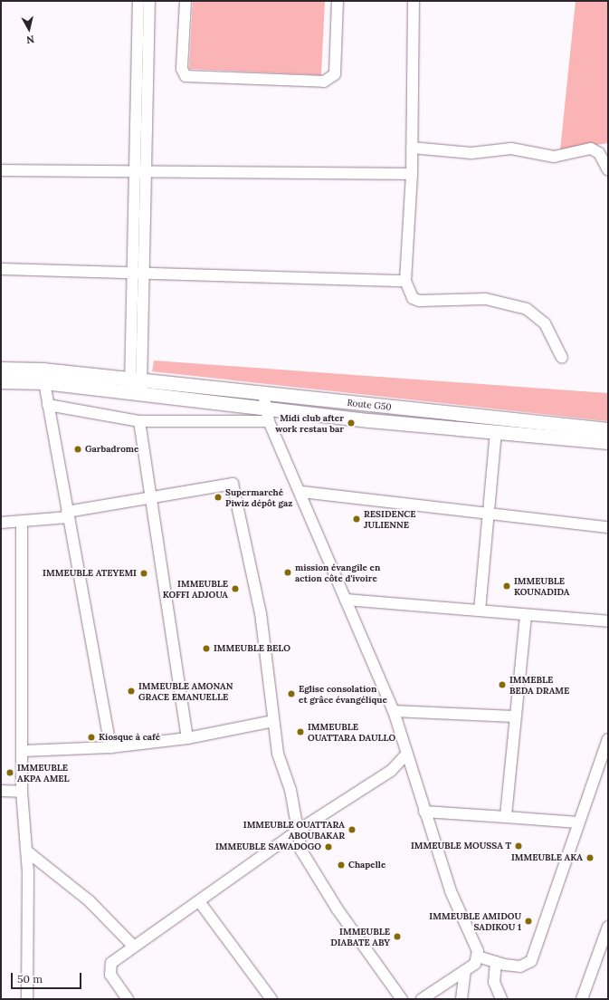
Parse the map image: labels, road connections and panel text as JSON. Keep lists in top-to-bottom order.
{
  "streets": {
    "street": ["Route G50"]
  },
  "places": [
    "Midi club after work restau bar",
    "Garbadrome",
    "Supermarché Piwiz dépôt gaz",
    "RESIDENCE JULIENNE",
    "mission évangile en action côte d'ivoire",
    "IMMEUBLE ATEYEMI",
    "IMMEUBLE KOUNADIDA",
    "IMMEUBLE KOFFI ADJOUA",
    "IMMEUBLE BELO",
    "IMMEBLE BEDA DRAME",
    "IMMEUBLE AMONAN GRACE EMANUELLE",
    "Eglise consolation et grâce évangélique",
    "IMMEUBLE OUATTARA DAULLO",
    "Kiosque à café",
    "IMMEUBLE AKPA AMEL",
    "IMMEUBLE OUATTARA ABOUBAKAR",
    "IMMEUBLE MOUSSA T",
    "IMMEUBLE SAWADOGO",
    "IMMEUBLE AKA",
    "Chapelle",
    "IMMEUBLE AMIDOU SADIKOU 1",
    "IMMEUBLE DIABATE ABY"
  ],
  "scale_bar": "50 m",
  "north": "bottom"
}
